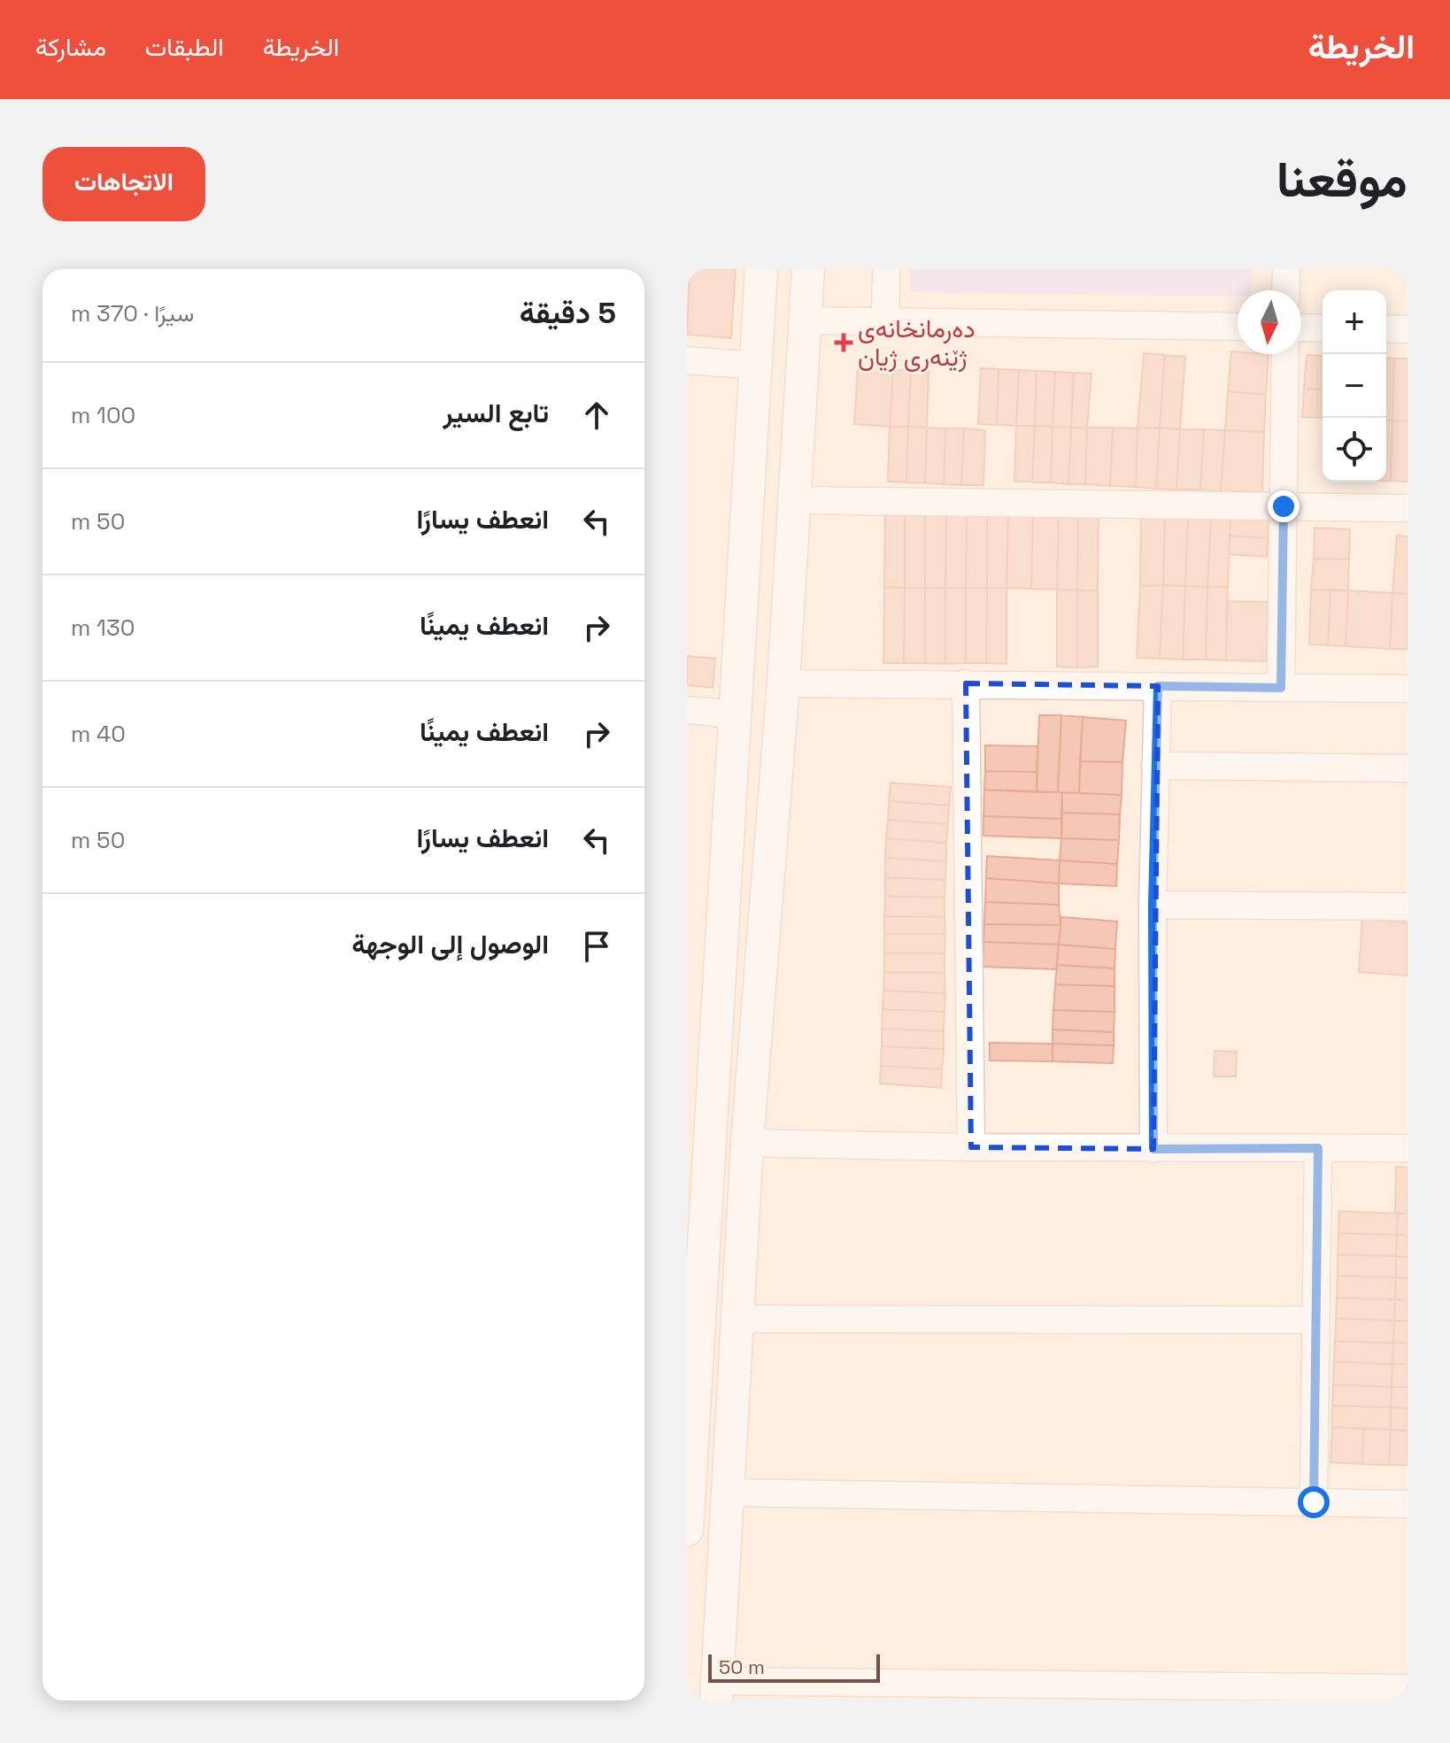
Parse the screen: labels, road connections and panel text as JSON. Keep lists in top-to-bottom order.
{
  "places": {
    "health": ["دەرمانخانەی ژێنەری ژیان"]
  },
  "scale_bar": "50 m",
  "north": "bottom",
  "page": {
    "header": "الخريطة",
    "nav": ["الخريطة", "الطبقات", "مشاركة"],
    "title": "موقعنا",
    "buttons": "الاتجاهات",
    "heading": ["5 دقيقة", "سيرًا · 370 m"],
    "map_buttons": ["+", "−"],
    "list": [
      ["تابع السير", "100 m"],
      ["انعطف يسارًا", "50 m"],
      ["انعطف يمينًا", "130 m"],
      ["انعطف يمينًا", "40 m"],
      ["انعطف يسارًا", "50 m"],
      "الوصول إلى الوجهة"
    ],
    "scale": "50 m"
  }
}
